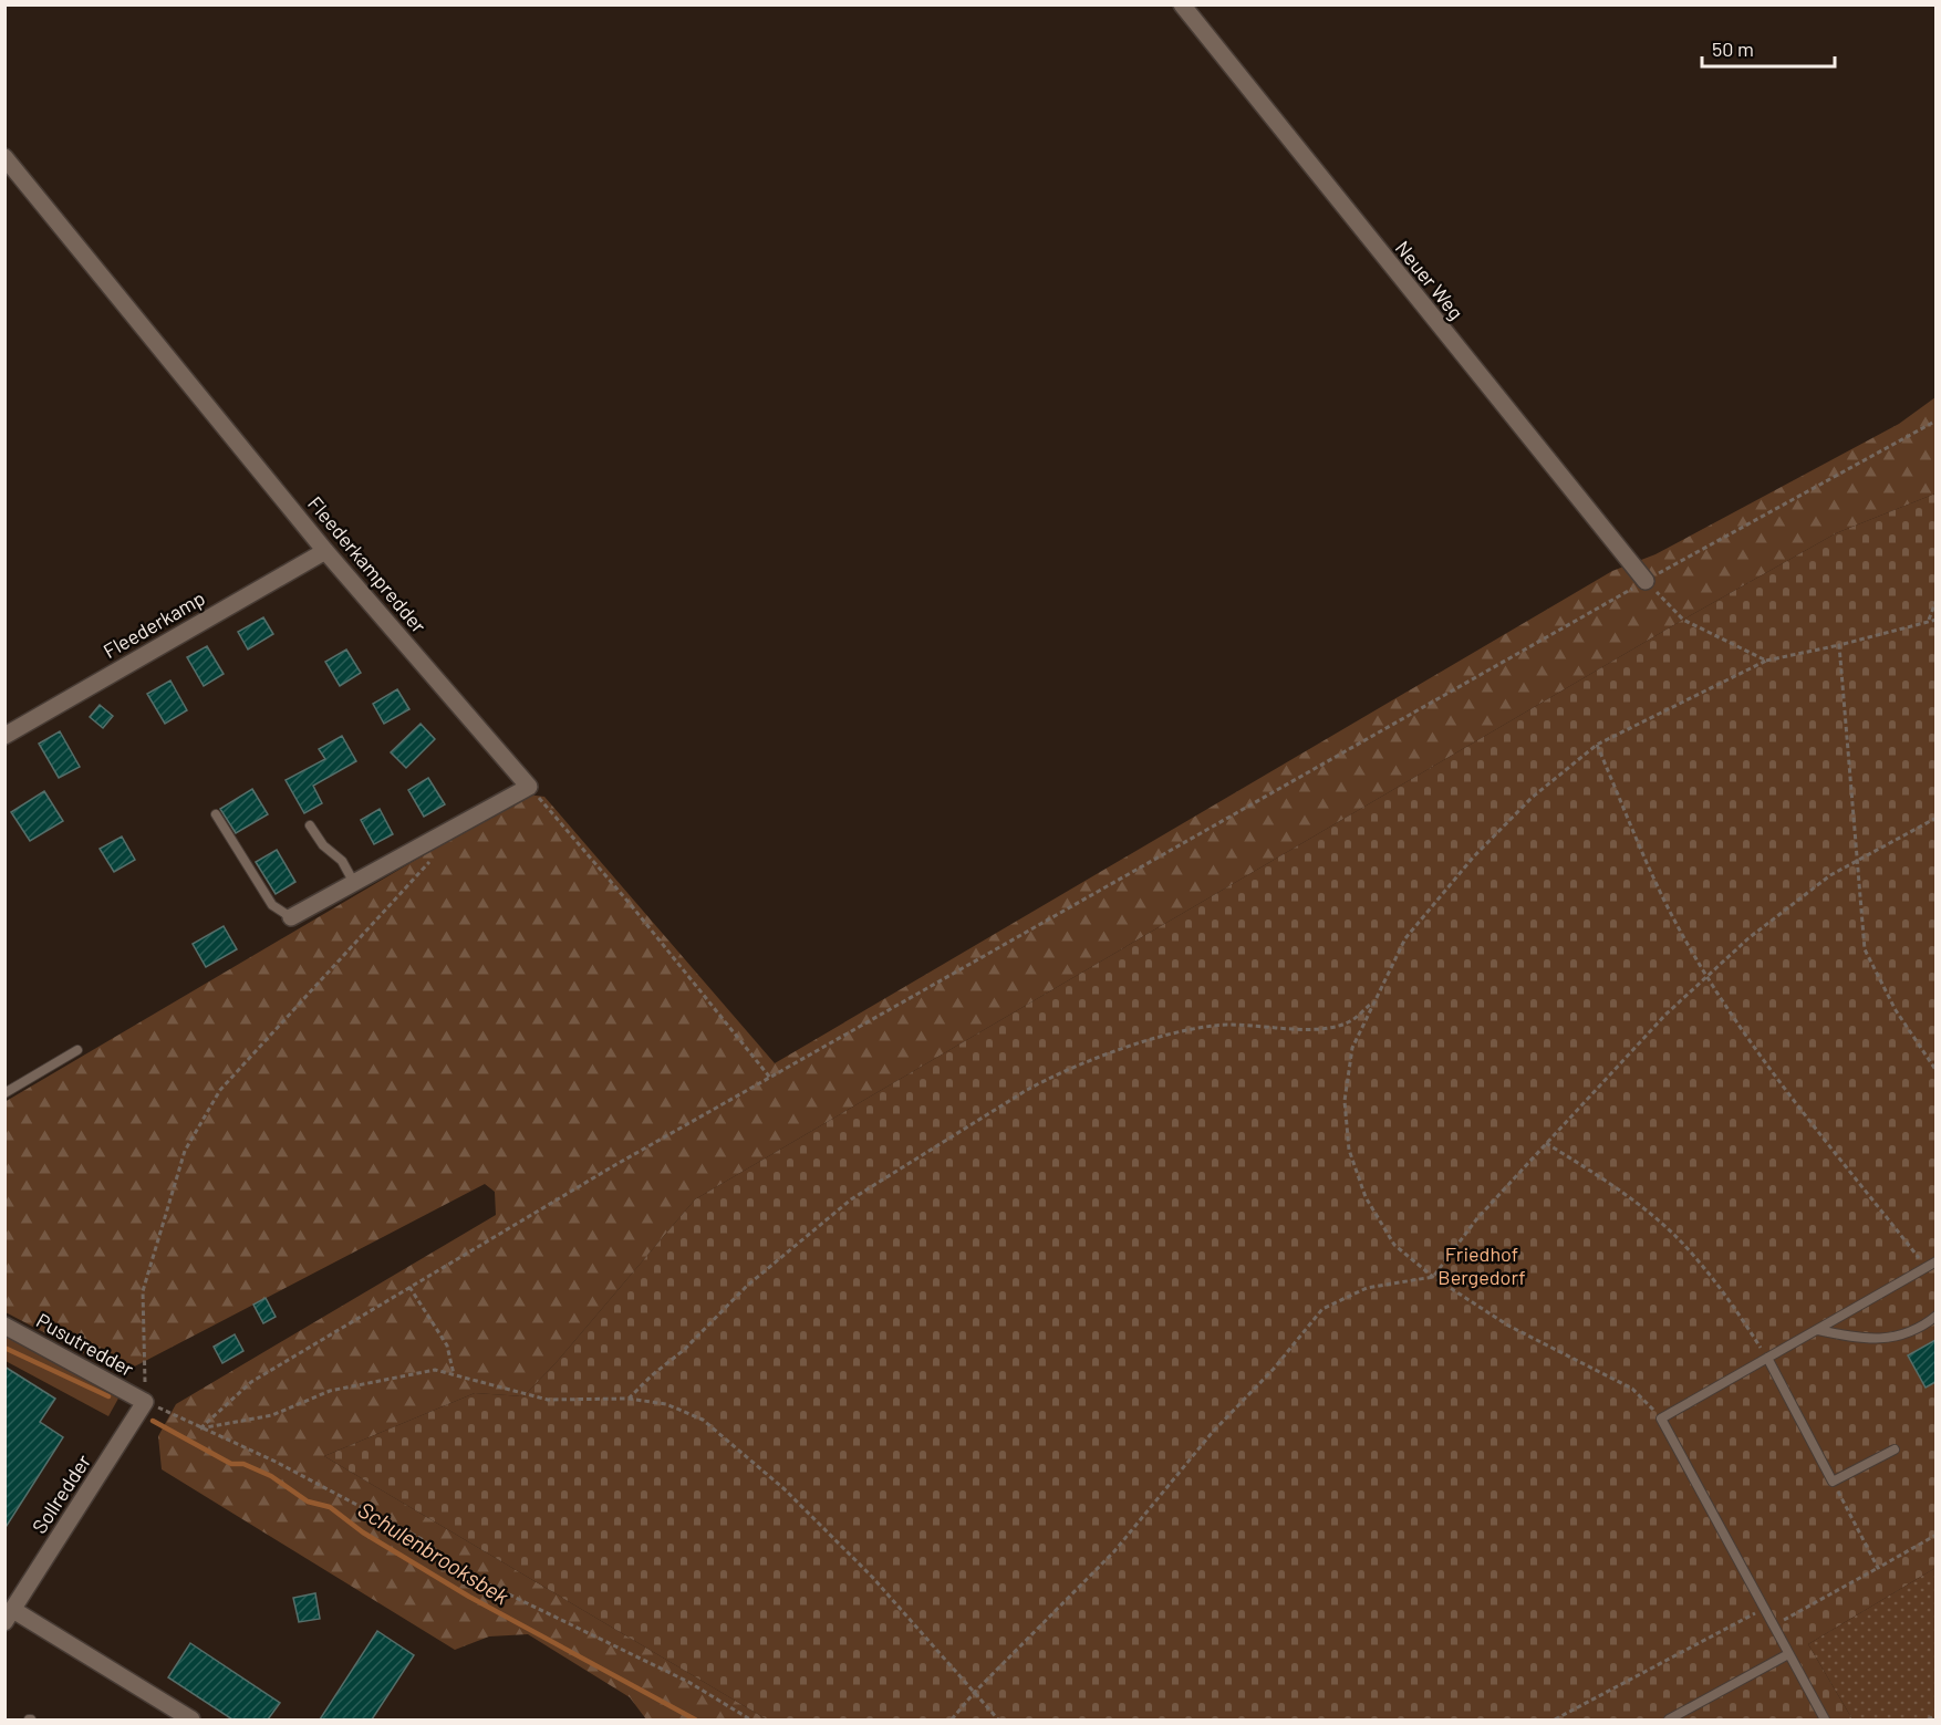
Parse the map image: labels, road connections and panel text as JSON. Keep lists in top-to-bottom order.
{
  "streets": {
    "street": [
      "Neuer Weg",
      "Fleederkampredder",
      "Fleederkamp",
      "Pusutredder",
      "Sollredder"
    ]
  },
  "crossings": [
    ["Fleederkampredder", "Fleederkamp"],
    ["Pusutredder", "Sollredder"]
  ],
  "water": ["Schulenbrooksbek"],
  "parks": ["Friedhof Bergedorf"],
  "scale_bar": "50 m"
}
